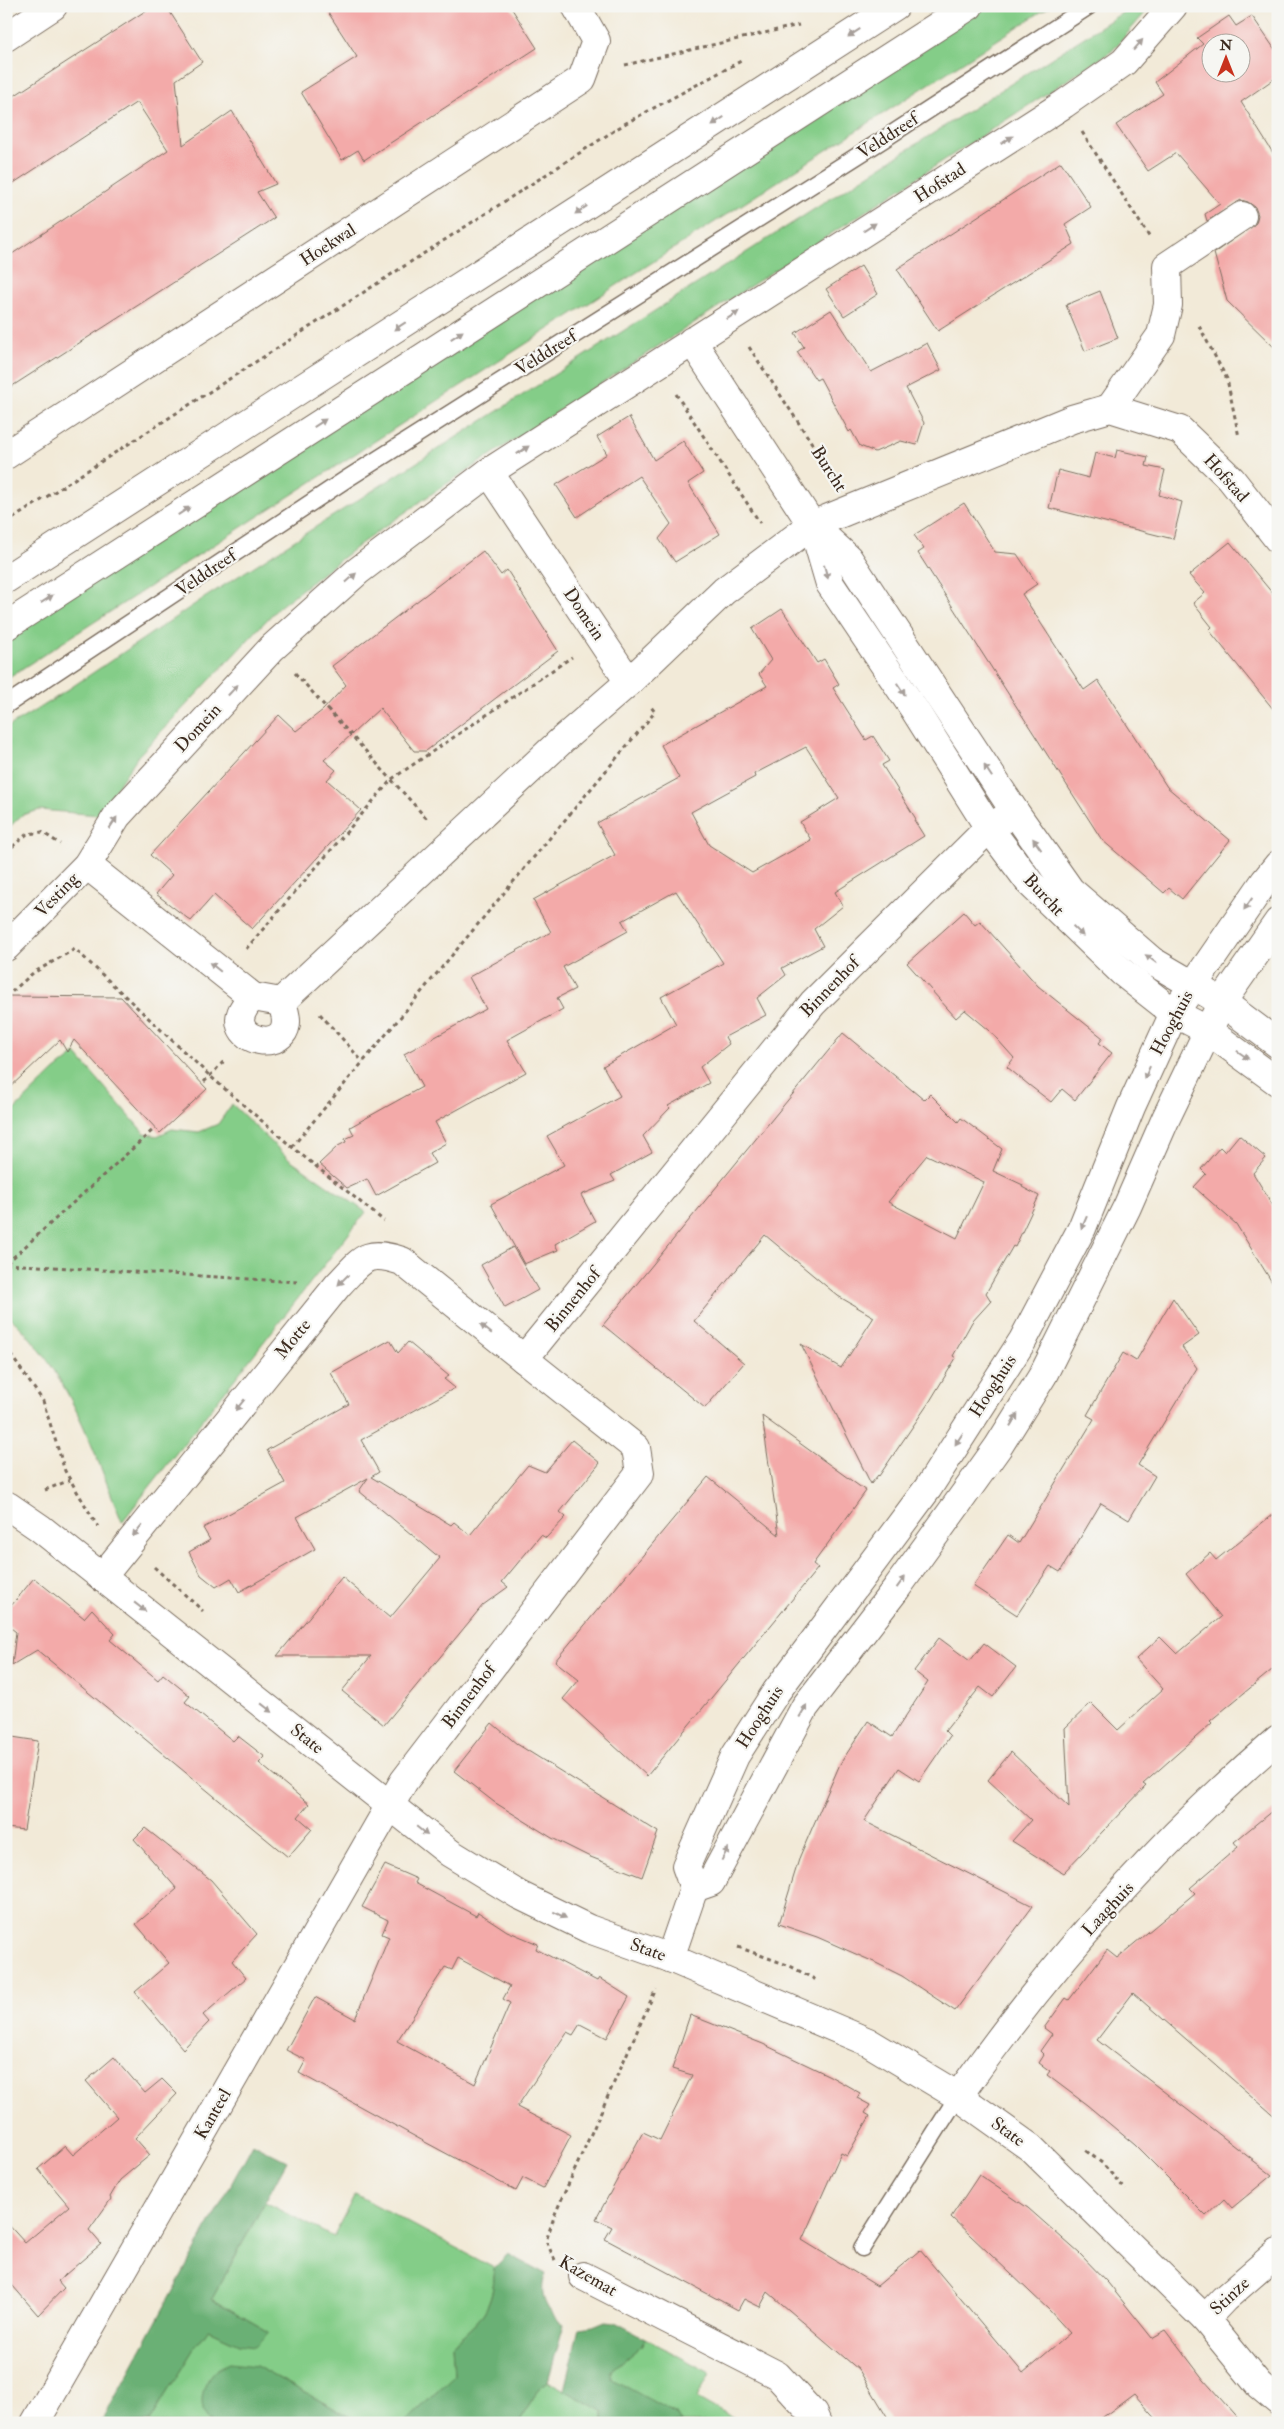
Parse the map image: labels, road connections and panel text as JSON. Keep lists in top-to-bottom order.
{
  "streets": {
    "street": [
      "Hofstad",
      "Hoekwal",
      "Burcht",
      "Domein",
      "Vesting",
      "Binnenhof",
      "Hooghuis",
      "Motte",
      "State",
      "Laaghuis",
      "Kanteel",
      "Kazemat",
      "Stinze"
    ],
    "lane": ["Velddreef"]
  },
  "crossings": [
    ["Hofstad", "Burcht"],
    ["Hofstad", "Domein"],
    ["Burcht", "Domein"],
    ["Burcht", "Binnenhof"],
    ["Burcht", "Hooghuis"],
    ["Domein", "Vesting"],
    ["Binnenhof", "State"],
    ["Binnenhof", "Kanteel"],
    ["Motte", "State"],
    ["State", "Laaghuis"],
    ["State", "Kanteel"],
    ["State", "Kazemat"],
    ["State", "Stinze"]
  ],
  "one_way": ["Motte", "State"],
  "north": "top"
}
